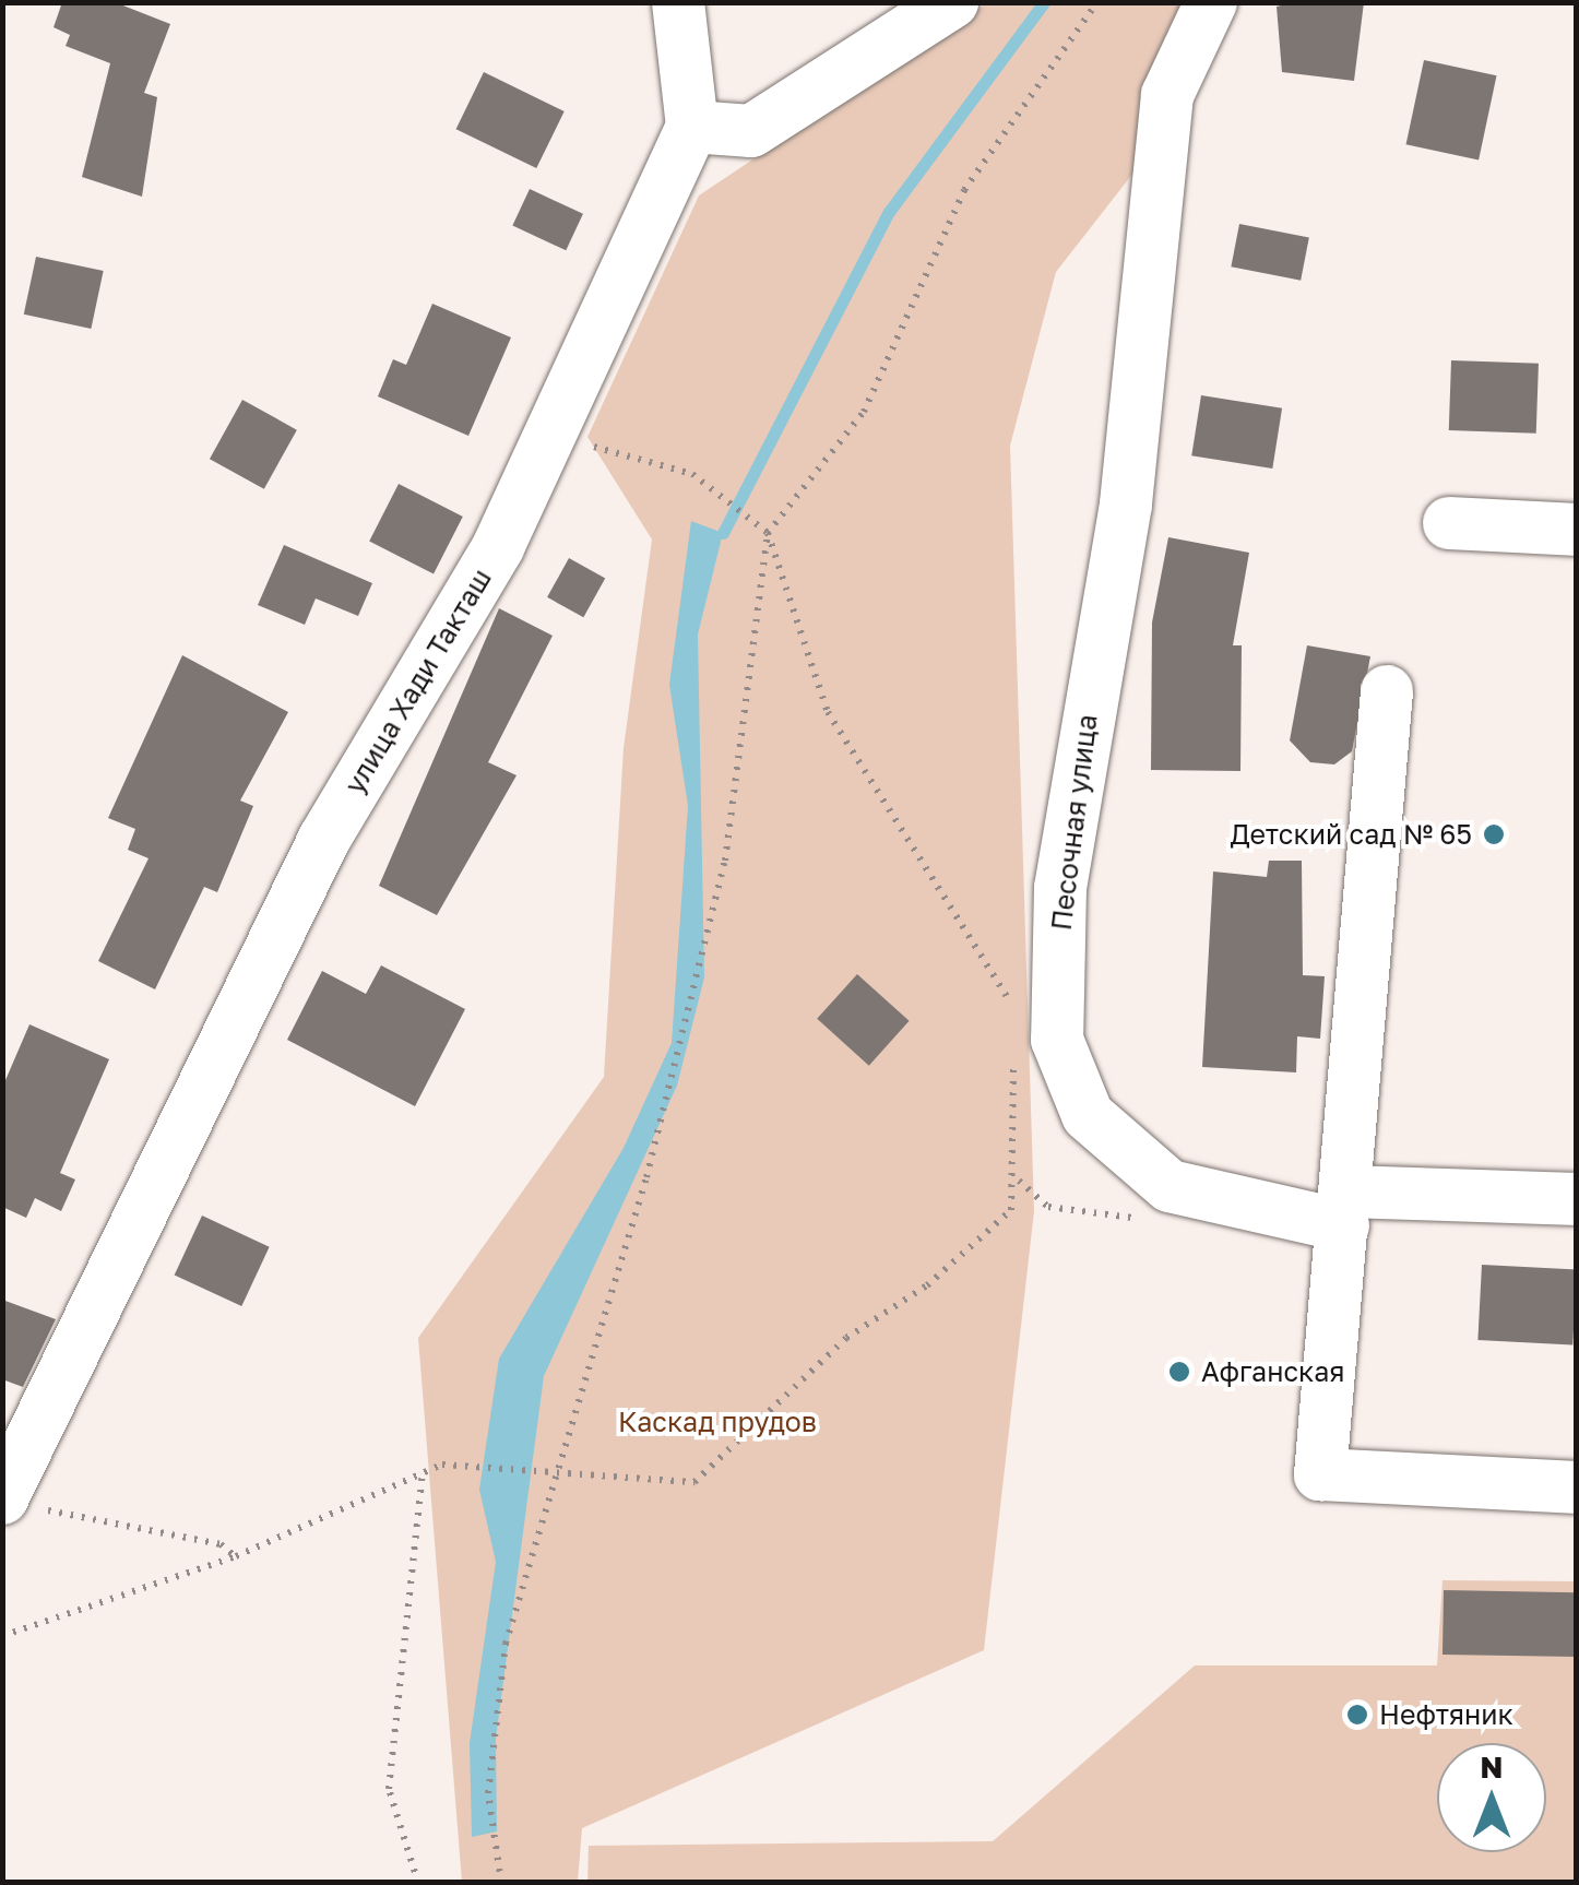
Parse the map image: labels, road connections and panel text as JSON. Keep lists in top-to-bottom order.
{
  "streets": {
    "street": ["улица Хади Такташ", "Песочная улица"]
  },
  "parks": ["Каскад прудов"],
  "places": ["Детский сад № 65", "Афганская", "Нефтяник"],
  "north": "top"
}
